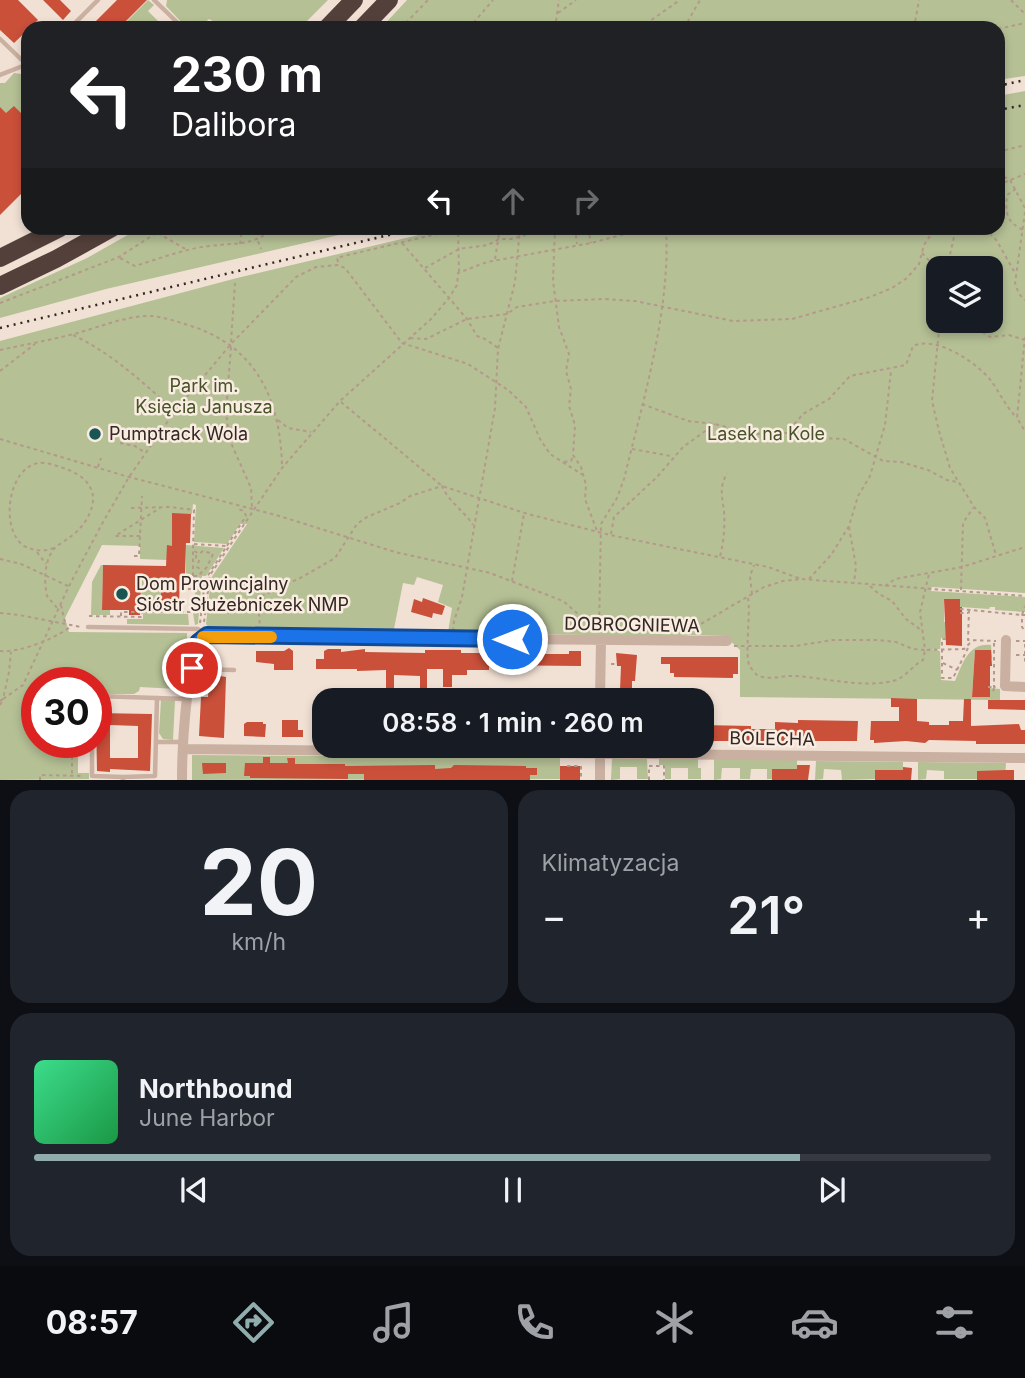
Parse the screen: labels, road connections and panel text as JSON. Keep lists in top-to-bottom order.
{
  "streets": {
    "street": ["DOBROGNIEWA", "BOLECHA"]
  },
  "parks": ["Park im. Księcia Janusza", "Lasek na Kole"],
  "places": ["Pumptrack Wola", "Dom Prowincjalny Sióstr Służebniczek NMP"],
  "page": {
    "turn": ["230 m", "Dalibora"],
    "limit": "30",
    "trip": "08:58 · 1 min · 260 m",
    "tile": [
      ["20", "km/h"],
      "Klimatyzacja"
    ],
    "heat": ["−", "21°", "+"],
    "song": ["Northbound", "June Harbor"],
    "tabs": "08:57"
  }
}
